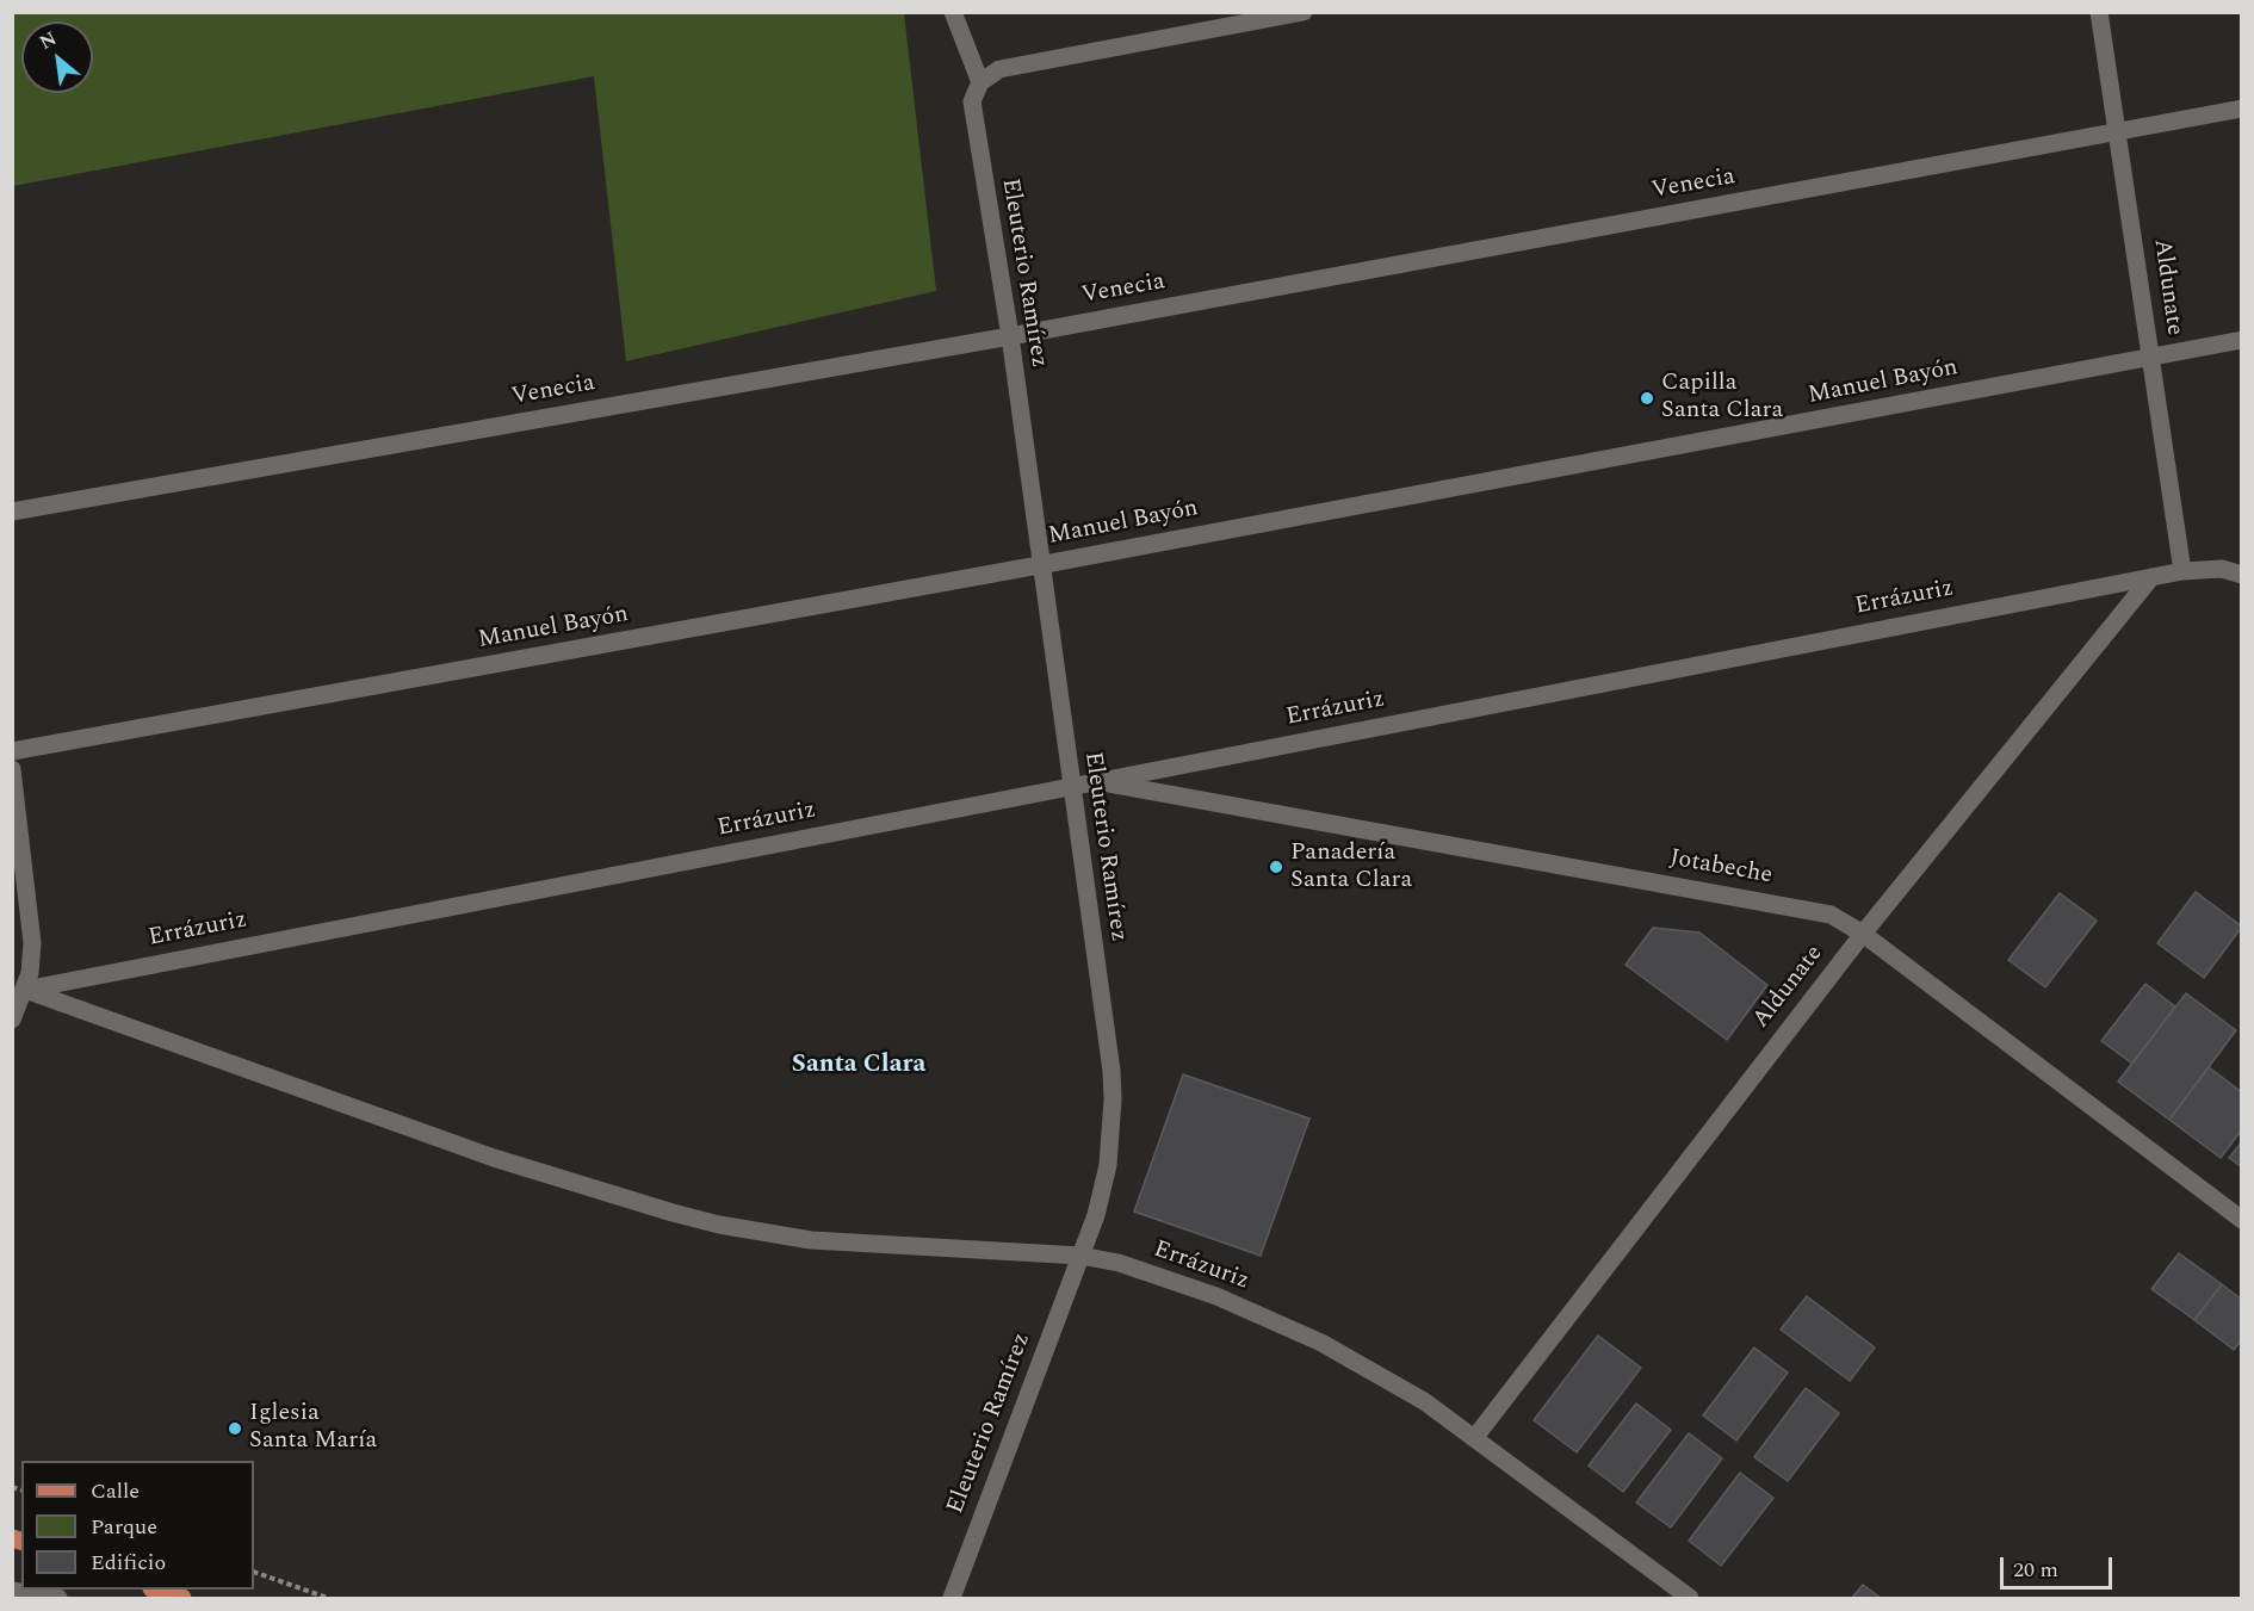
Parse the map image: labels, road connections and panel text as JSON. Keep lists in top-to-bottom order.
{
  "streets": {
    "street": [
      "Venecia",
      "Eleuterio Ramírez",
      "Aldunate",
      "Manuel Bayón",
      "Errázuriz",
      "Jotabeche"
    ]
  },
  "crossings": [
    ["Venecia", "Eleuterio Ramírez"],
    ["Venecia", "Aldunate"],
    ["Eleuterio Ramírez", "Manuel Bayón"],
    ["Eleuterio Ramírez", "Errázuriz"],
    ["Aldunate", "Manuel Bayón"],
    ["Aldunate", "Errázuriz"],
    ["Aldunate", "Jotabeche"],
    ["Errázuriz", "Jotabeche"]
  ],
  "districts": ["Santa Clara"],
  "places": ["Capilla Santa Clara", "Panadería Santa Clara", "Iglesia Santa María"],
  "legend": ["Calle", "Parque", "Edificio"],
  "scale_bar": "20 m",
  "north": "top left"
}
